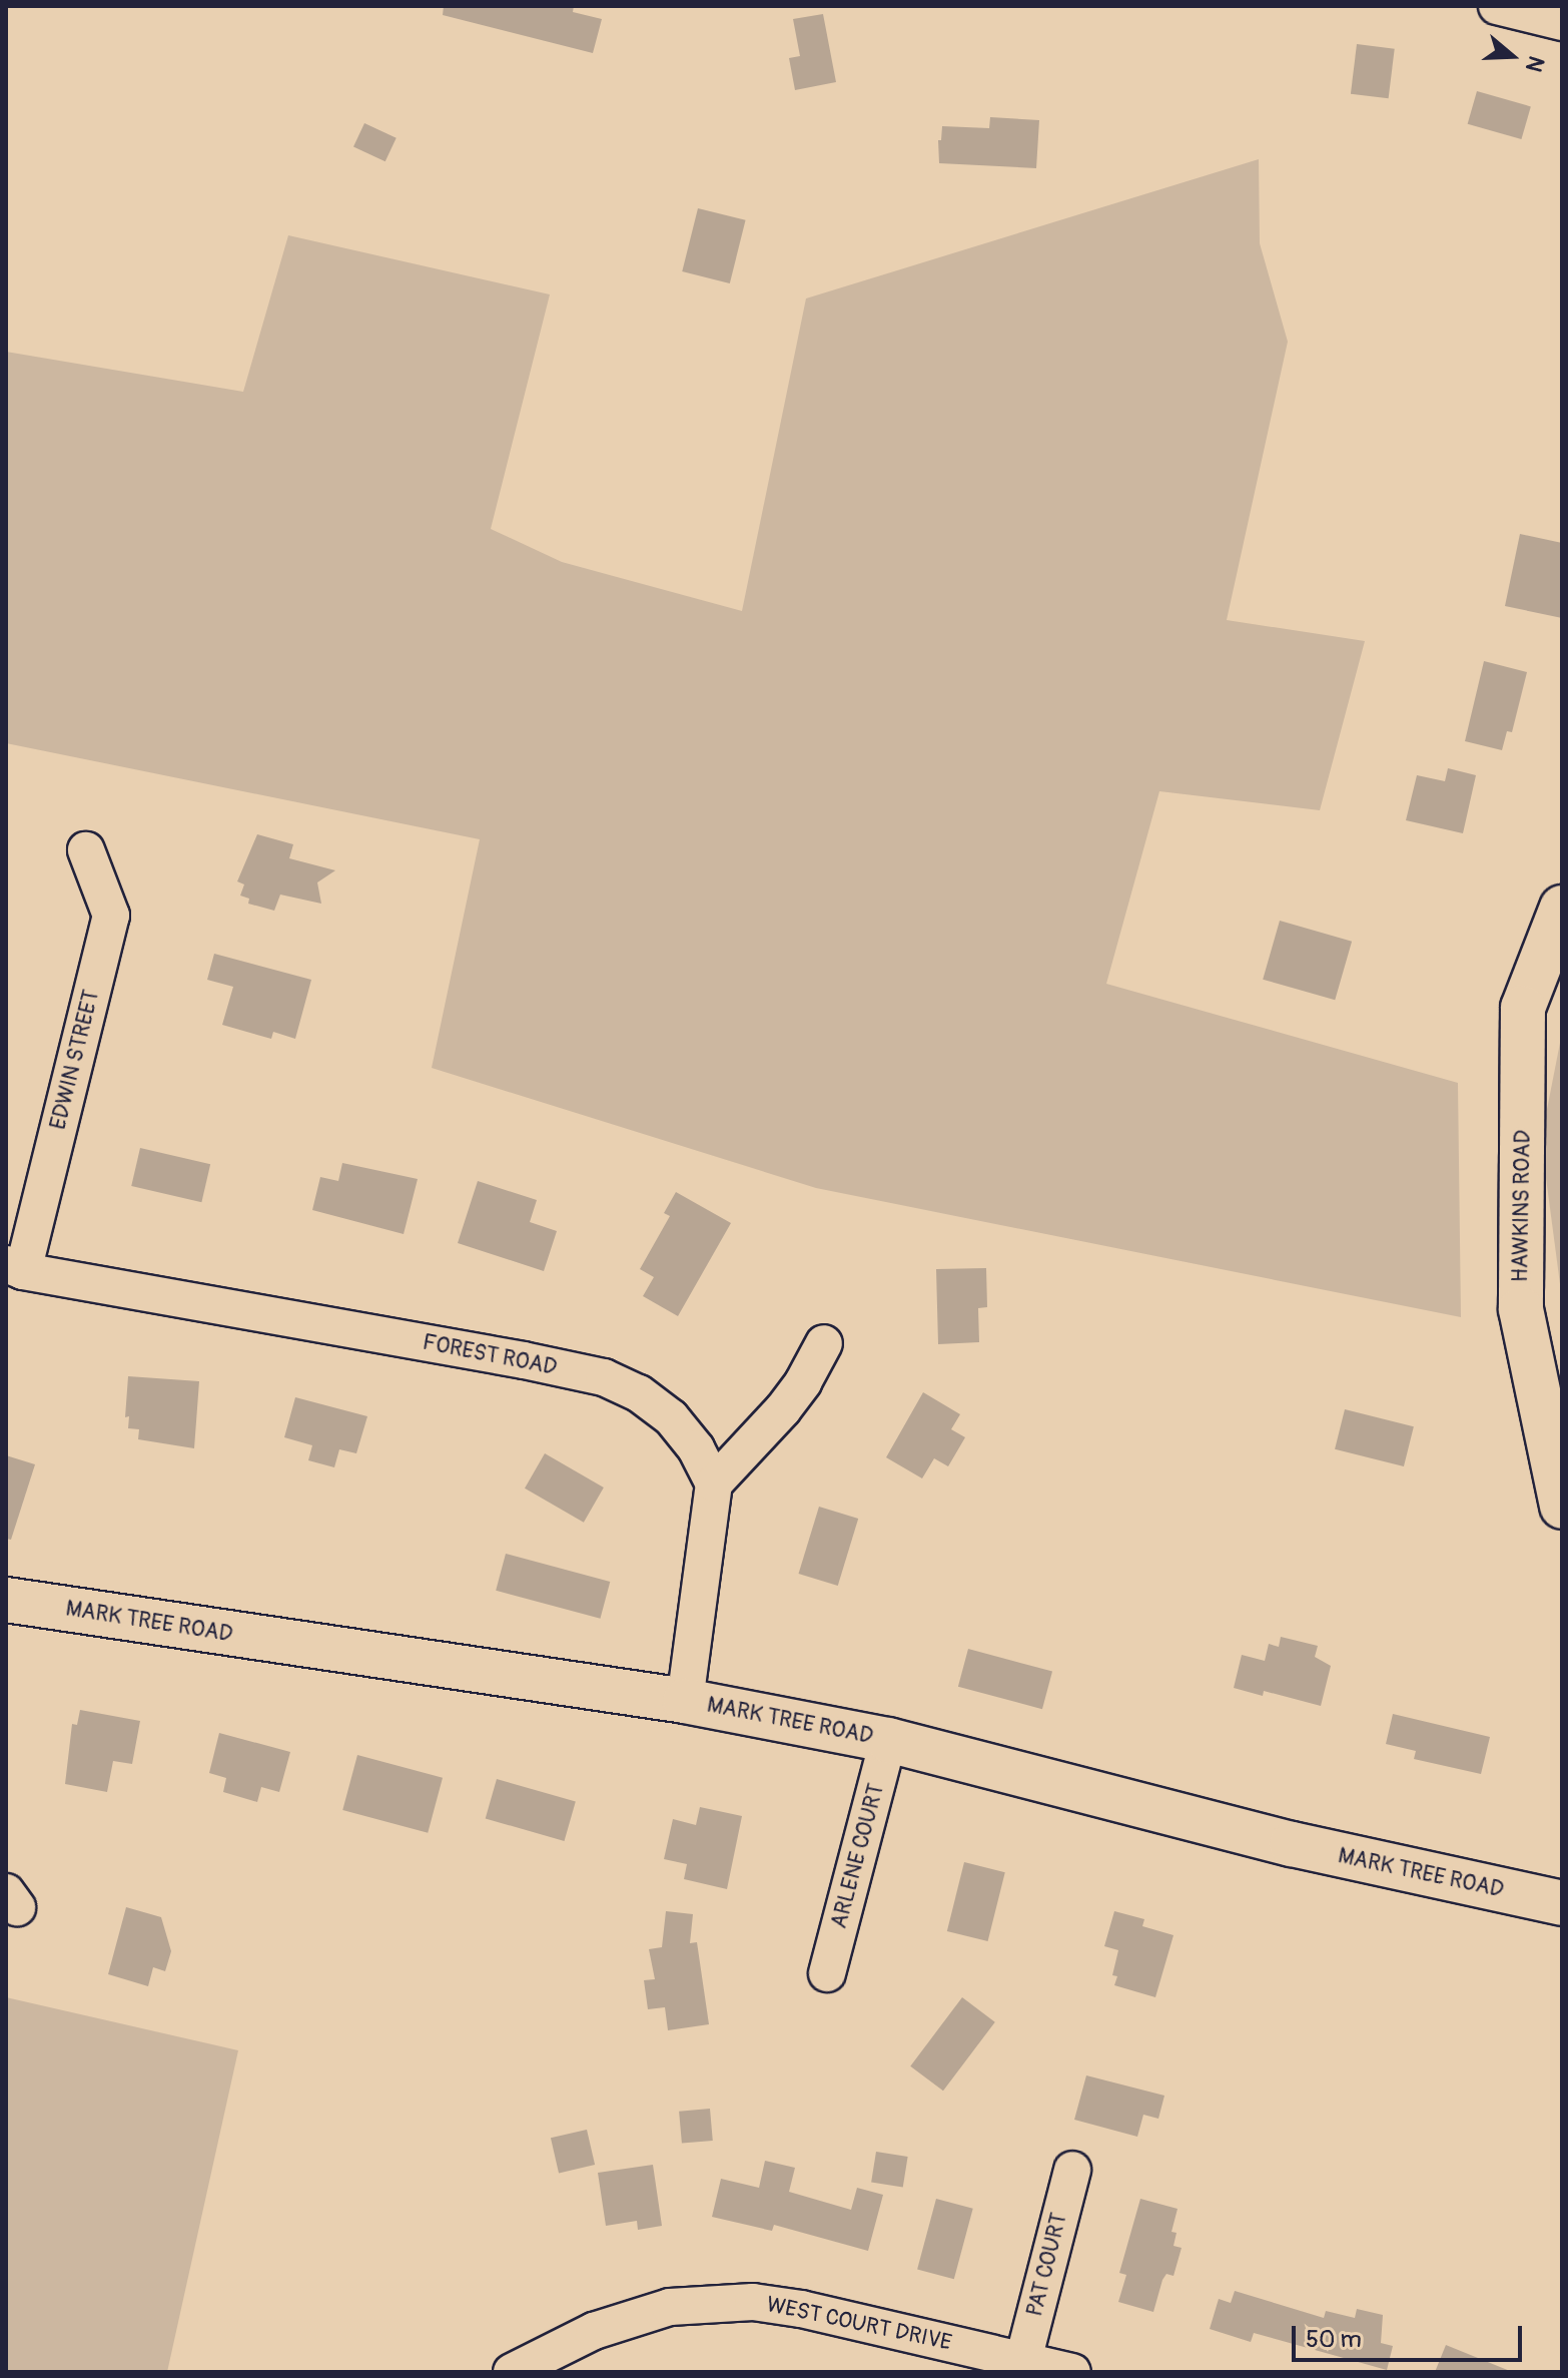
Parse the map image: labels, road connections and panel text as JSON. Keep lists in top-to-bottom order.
{
  "streets": {
    "street": [
      "EDWIN STREET",
      "HAWKINS ROAD",
      "FOREST ROAD",
      "MARK TREE ROAD",
      "ARLENE COURT",
      "PAT COURT",
      "WEST COURT DRIVE"
    ]
  },
  "crossings": [
    ["EDWIN STREET", "FOREST ROAD"],
    ["MARK TREE ROAD", "ARLENE COURT"],
    ["PAT COURT", "WEST COURT DRIVE"]
  ],
  "scale_bar": "50 m",
  "north": "right"
}
